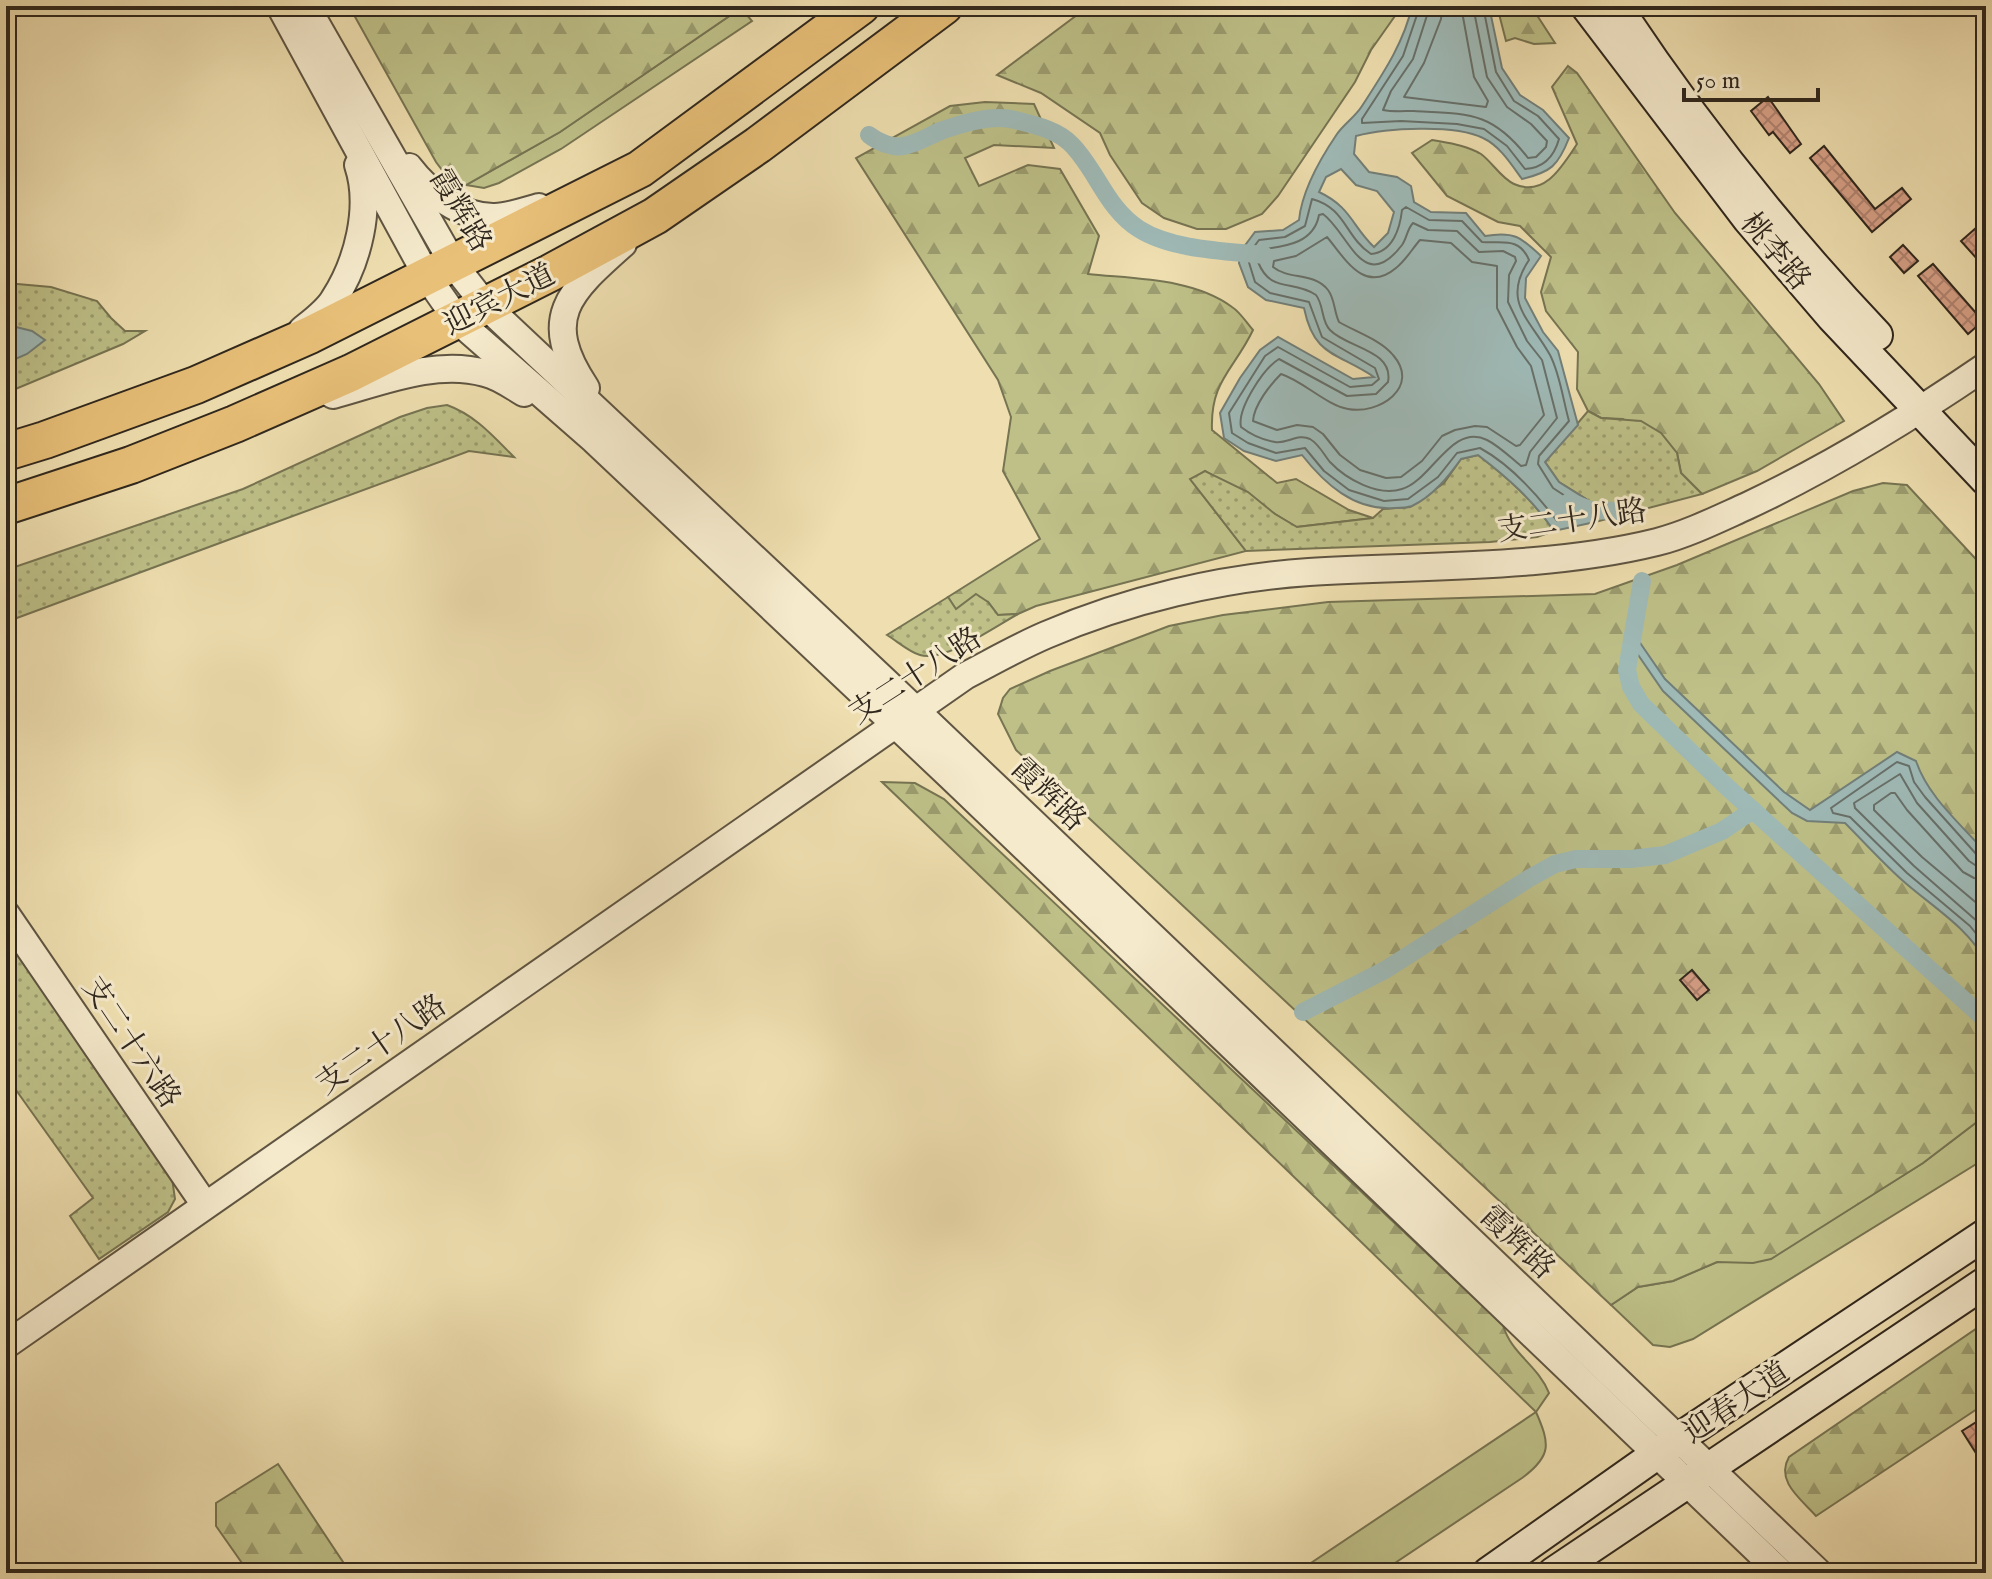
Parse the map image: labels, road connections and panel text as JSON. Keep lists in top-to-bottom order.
{
  "streets": {
    "highway": ["迎宾大道"],
    "main road": ["桃李路", "迎春大道"],
    "street": ["霞辉路", "支二十八路", "支二十六路"]
  },
  "crossings": [
    ["霞辉路", "迎宾大道"],
    ["霞辉路", "支二十八路"],
    ["霞辉路", "迎春大道"],
    ["桃李路", "支二十八路"],
    ["支二十八路", "支二十六路"]
  ],
  "scale_bar": "50 m"
}
